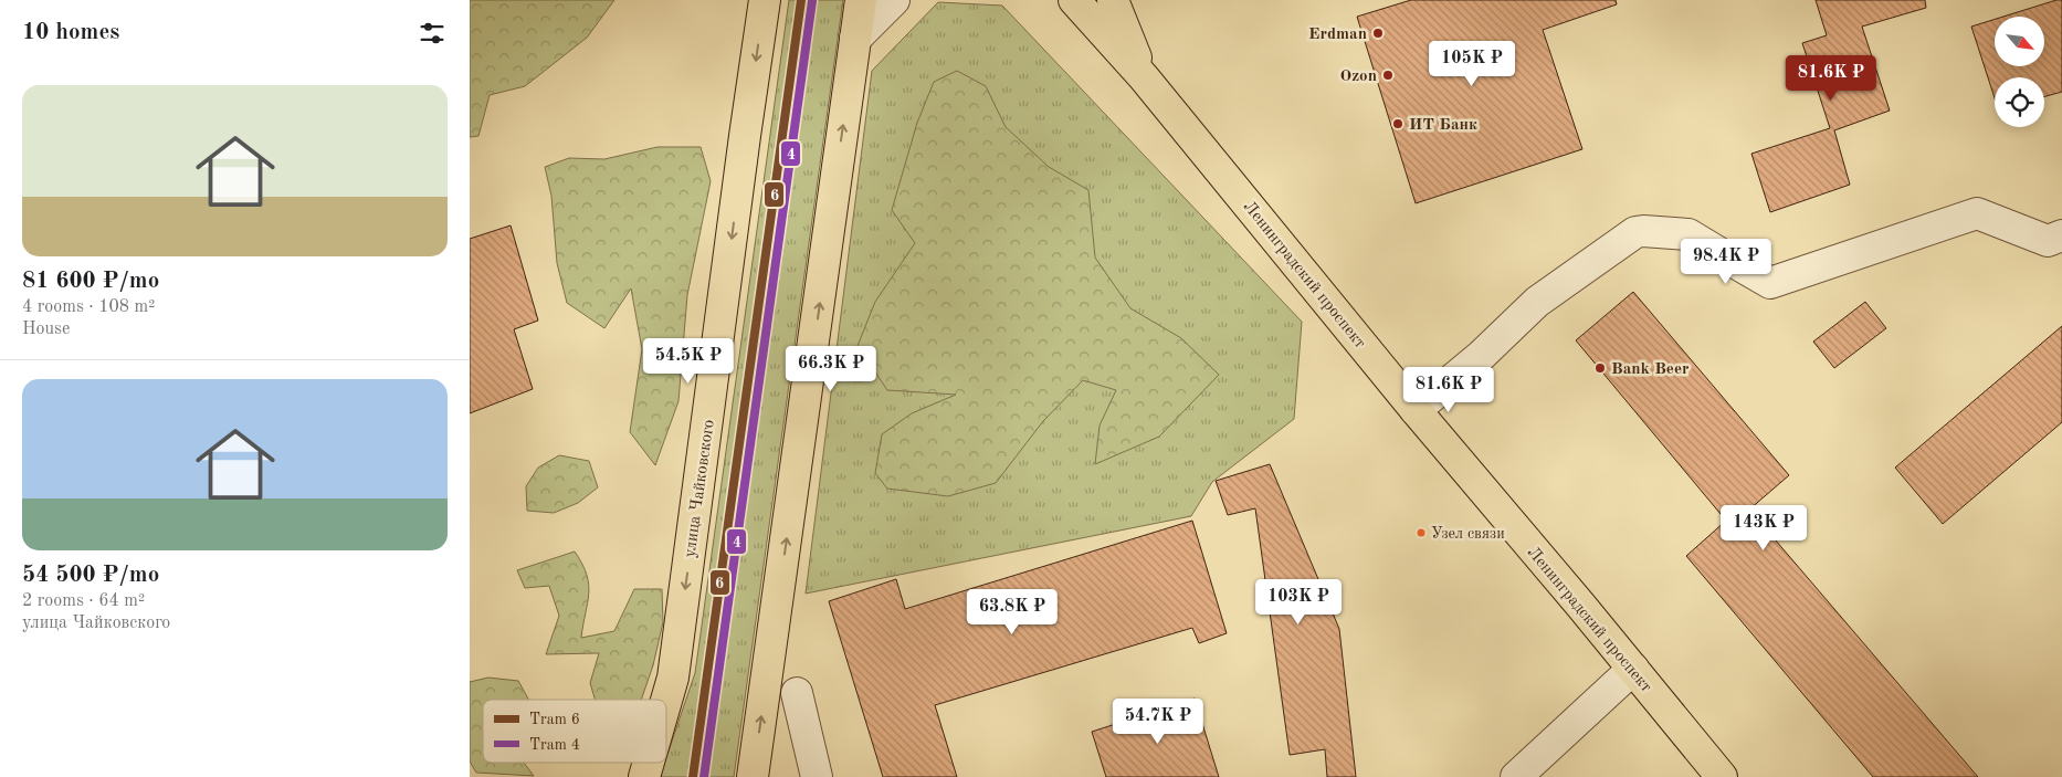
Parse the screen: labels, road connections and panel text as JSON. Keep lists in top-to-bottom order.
{
  "streets": {
    "main road": ["Ленинградский проспект", "улица Чайковского"]
  },
  "places": [
    "Erdman",
    "Ozon",
    "ИТ Банк",
    "Bank Beer",
    "Узел связи"
  ],
  "lines": ["tram line 6", "tram line 4"],
  "legend": ["Tram 6", "Tram 4"],
  "north": "bottom right",
  "page": {
    "heading": "10 homes",
    "price": [
      "105K ₽",
      "81.6K ₽",
      "98.4K ₽",
      "54.5K ₽",
      "66.3K ₽",
      "81.6K ₽",
      "143K ₽",
      "103K ₽",
      "63.8K ₽",
      "54.7K ₽"
    ],
    "list": [
      {
        "name": "81 600 ₽/mo",
        "note": "4 rooms · 108 m² · House"
      },
      {
        "name": "54 500 ₽/mo",
        "note": "2 rooms · 64 m² · улица Чайковского"
      }
    ]
  }
}
